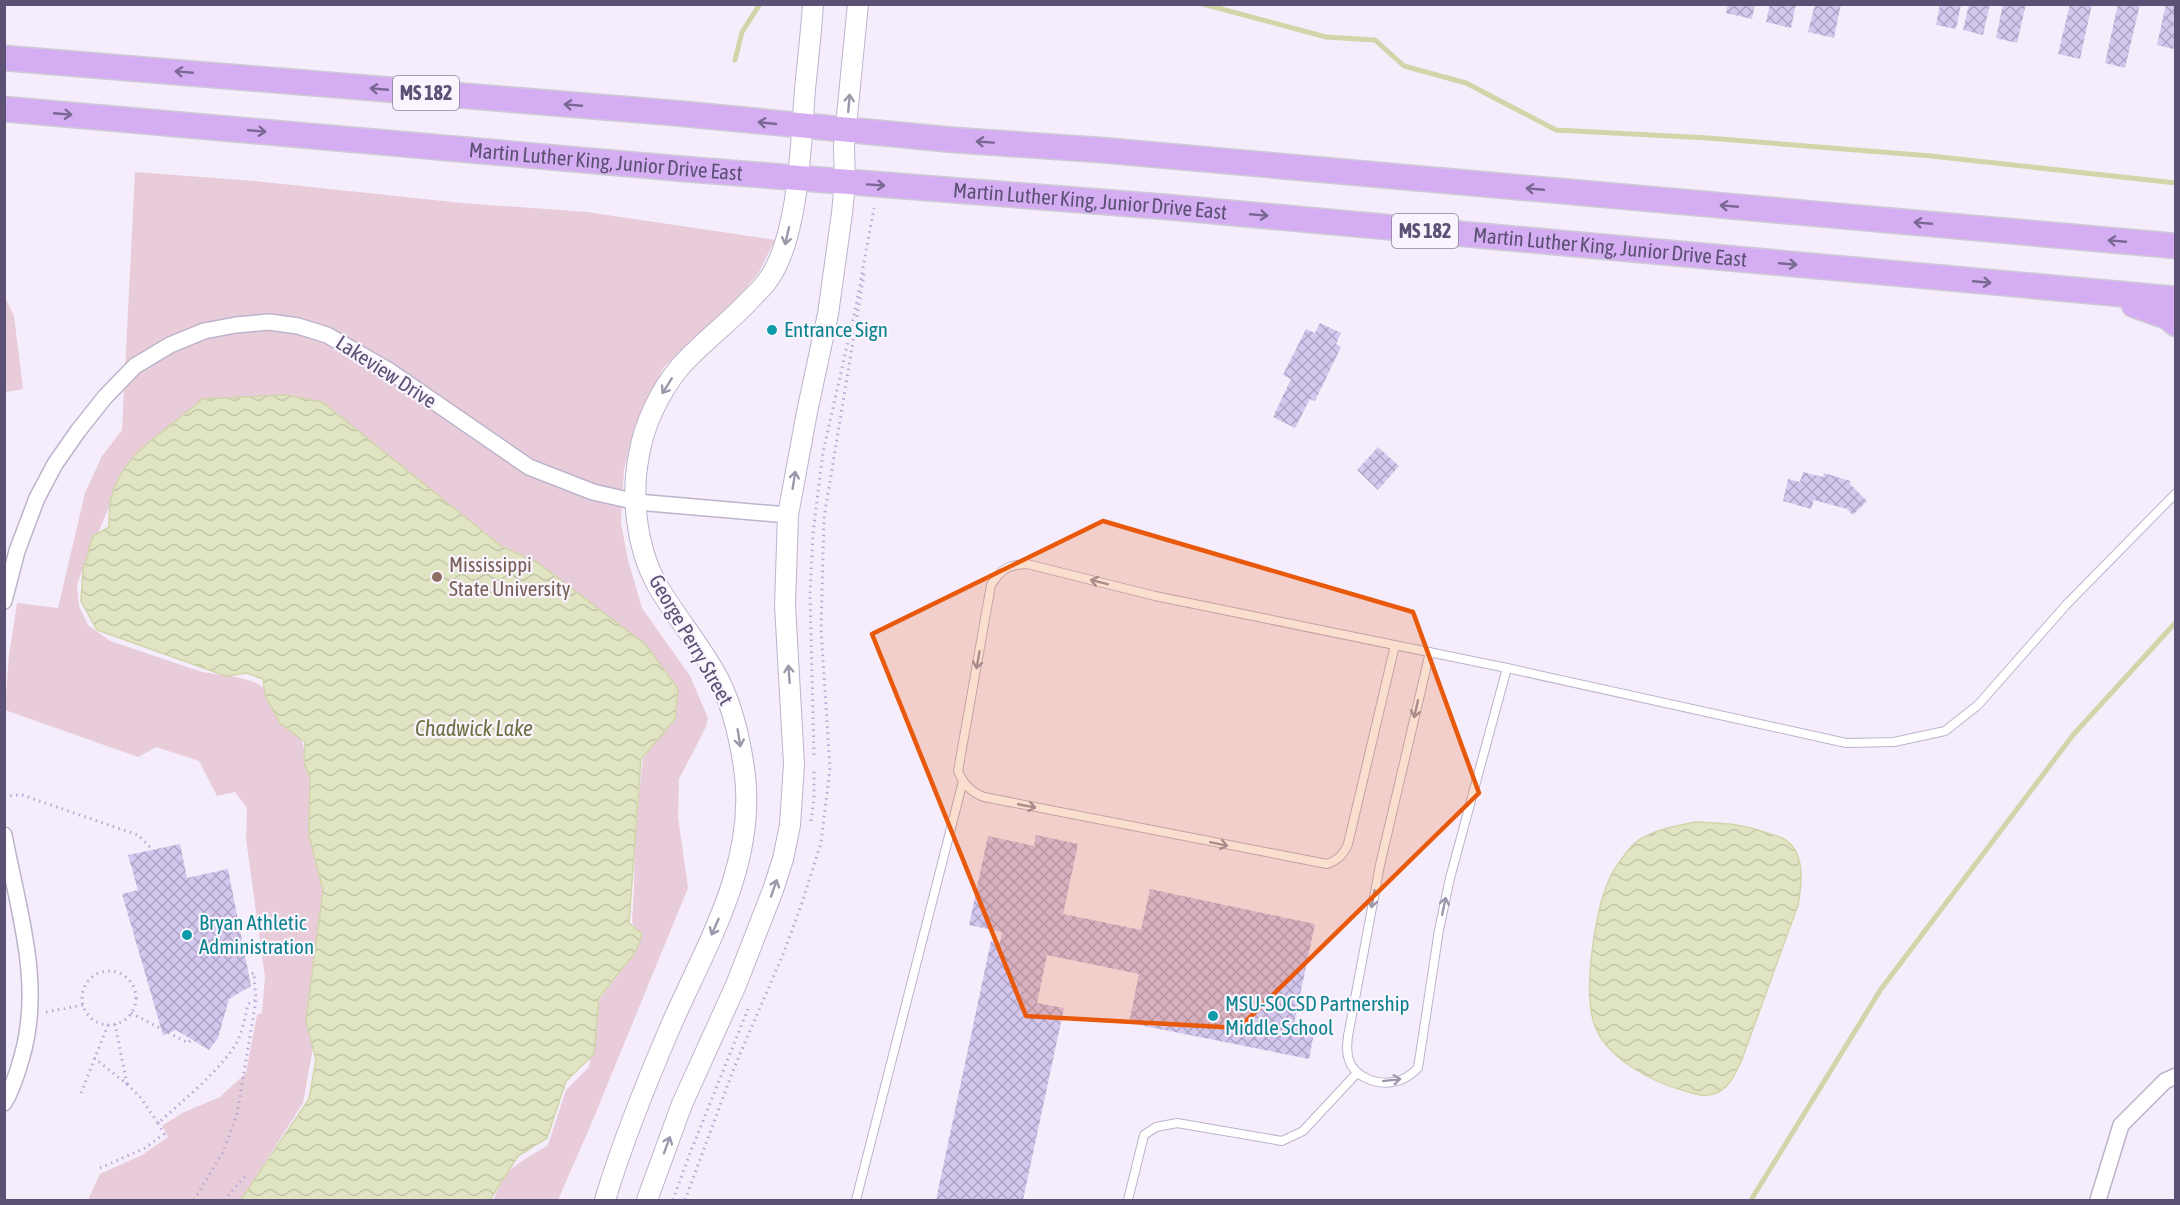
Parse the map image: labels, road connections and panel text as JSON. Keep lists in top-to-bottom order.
{
  "streets": {
    "main road": ["MS 182", "Martin Luther King, Junior Drive East"],
    "street": ["Lakeview Drive", "George Perry Street"]
  },
  "crossings": [
    ["MS 182", "George Perry Street"],
    ["Martin Luther King, Junior Drive East", "George Perry Street"],
    ["Lakeview Drive", "George Perry Street"]
  ],
  "water": ["Chadwick Lake"],
  "places": [
    "Entrance Sign",
    "Mississippi State University",
    "Bryan Athletic Administration",
    "MSU-SOCSD Partnership Middle School"
  ]
}
